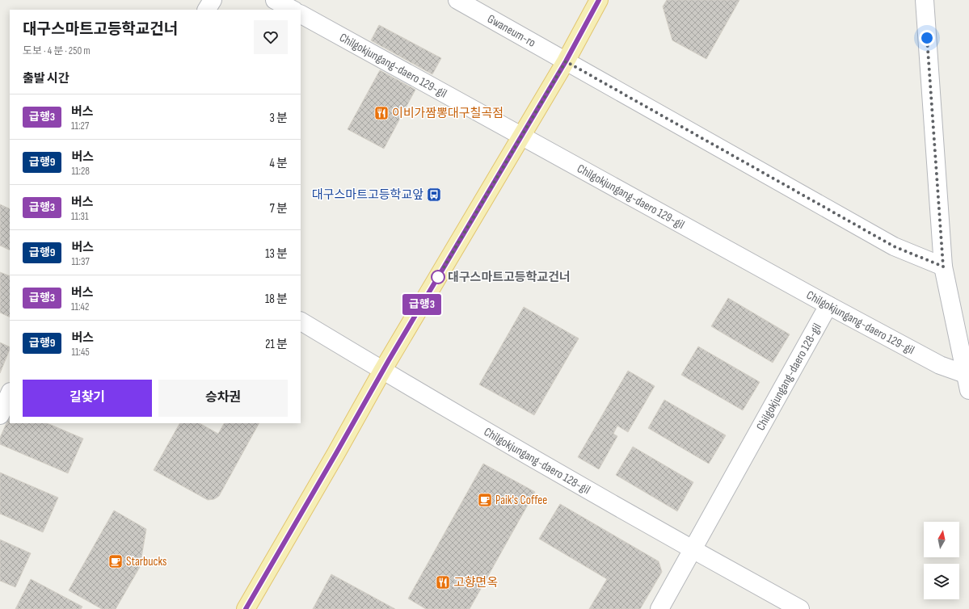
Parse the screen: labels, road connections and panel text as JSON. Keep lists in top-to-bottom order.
{
  "streets": {
    "street": ["Gwaneum-ro", "Chilgokjungang-daero 129-gil", "Chilgokjungang-daero 128-gil"]
  },
  "crossings": [
    ["Chilgokjungang-daero 129-gil", "Chilgokjungang-daero 128-gil"]
  ],
  "places": {
    "restaurant": ["이비가짬뽕대구칠곡점", "고향면옥"],
    "bus stop": ["대구스마트고등학교앞"],
    "other": ["대구스마트고등학교건너"],
    "cafe": ["Paik's Coffee", "Starbucks"]
  },
  "lines": ["bus line 급행3"],
  "north": "top",
  "page": {
    "on_map": "급행3",
    "heading": [
      ["대구스마트고등학교건너", "도보 · 4 분 · 250 m"],
      "출발 시간"
    ],
    "list": [
      {
        "mark": "급행3",
        "name": "버스",
        "note": "11:27",
        "value": "3 분"
      },
      {
        "mark": "급행9",
        "name": "버스",
        "note": "11:28",
        "value": "4 분"
      },
      {
        "mark": "급행3",
        "name": "버스",
        "note": "11:31",
        "value": "7 분"
      },
      {
        "mark": "급행9",
        "name": "버스",
        "note": "11:37",
        "value": "13 분"
      },
      {
        "mark": "급행3",
        "name": "버스",
        "note": "11:42",
        "value": "18 분"
      },
      {
        "mark": "급행9",
        "name": "버스",
        "note": "11:45",
        "value": "21 분"
      }
    ],
    "buttons": ["길찾기", "승차권"]
  }
}
